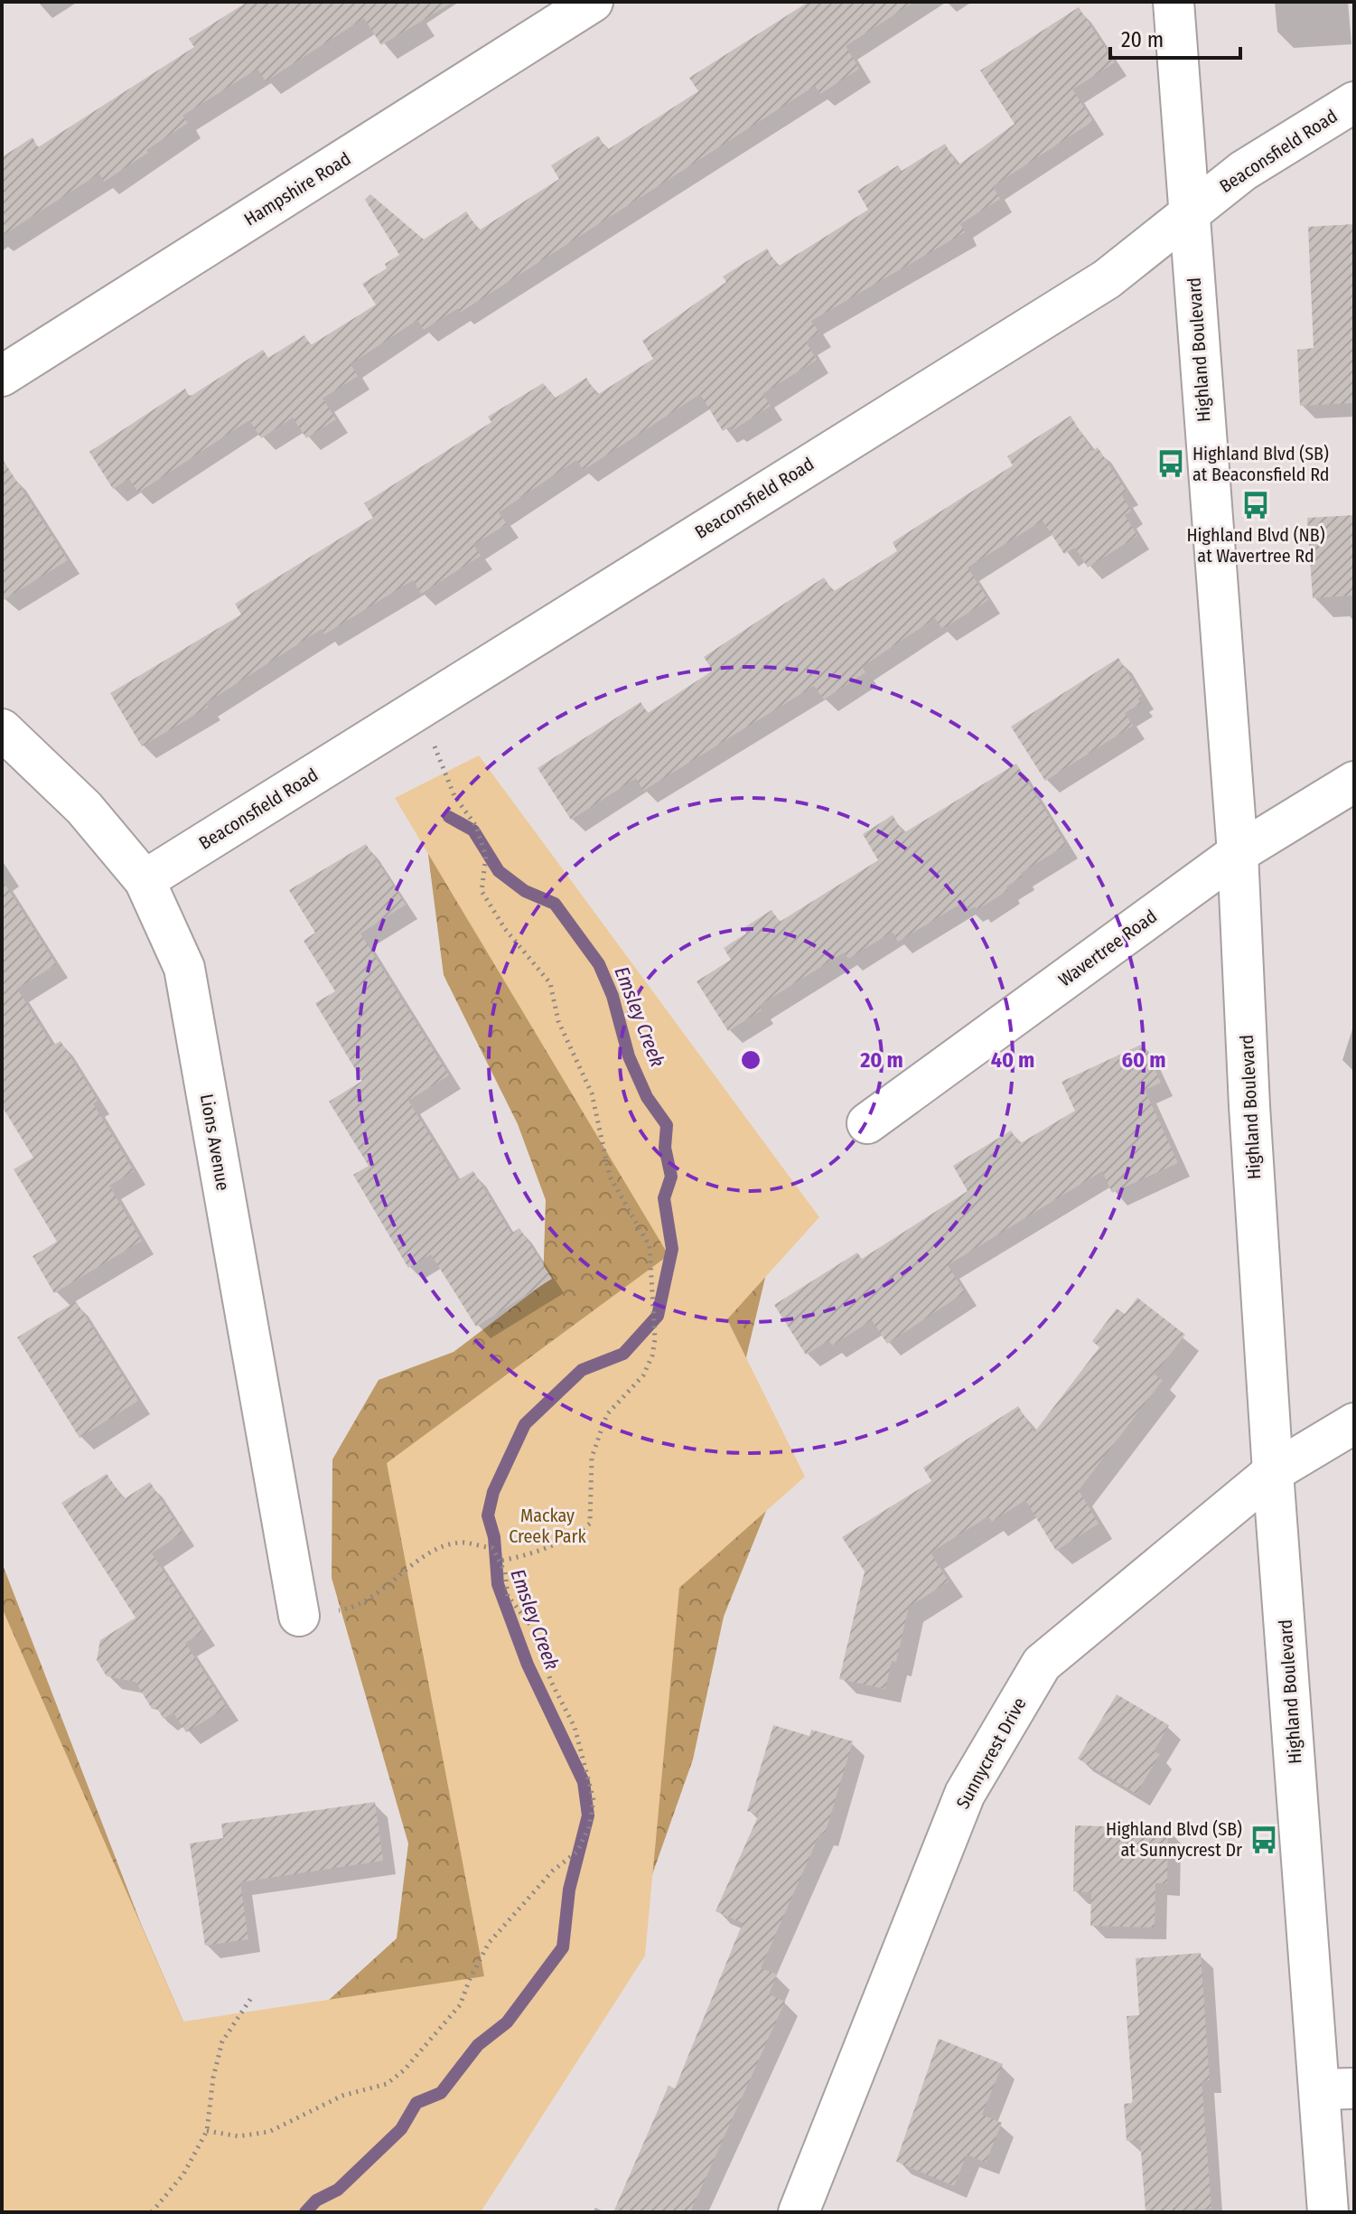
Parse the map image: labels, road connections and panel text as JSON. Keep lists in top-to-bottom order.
{
  "streets": {
    "street": [
      "Beaconsfield Road",
      "Hampshire Road",
      "Highland Boulevard",
      "Wavertree Road",
      "Lions Avenue",
      "Sunnycrest Drive"
    ]
  },
  "crossings": [
    ["Beaconsfield Road", "Highland Boulevard"],
    ["Beaconsfield Road", "Lions Avenue"],
    ["Highland Boulevard", "Wavertree Road"],
    ["Highland Boulevard", "Sunnycrest Drive"]
  ],
  "water": ["Emsley Creek"],
  "parks": ["Mackay Creek Park"],
  "places": {
    "bus stop": ["Highland Blvd (SB) at Beaconsfield Rd", "Highland Blvd (NB) at Wavertree Rd", "Highland Blvd (SB) at Sunnycrest Dr"]
  },
  "scale_bar": "20 m",
  "rings": ["20 m", "40 m", "60 m"]
}
